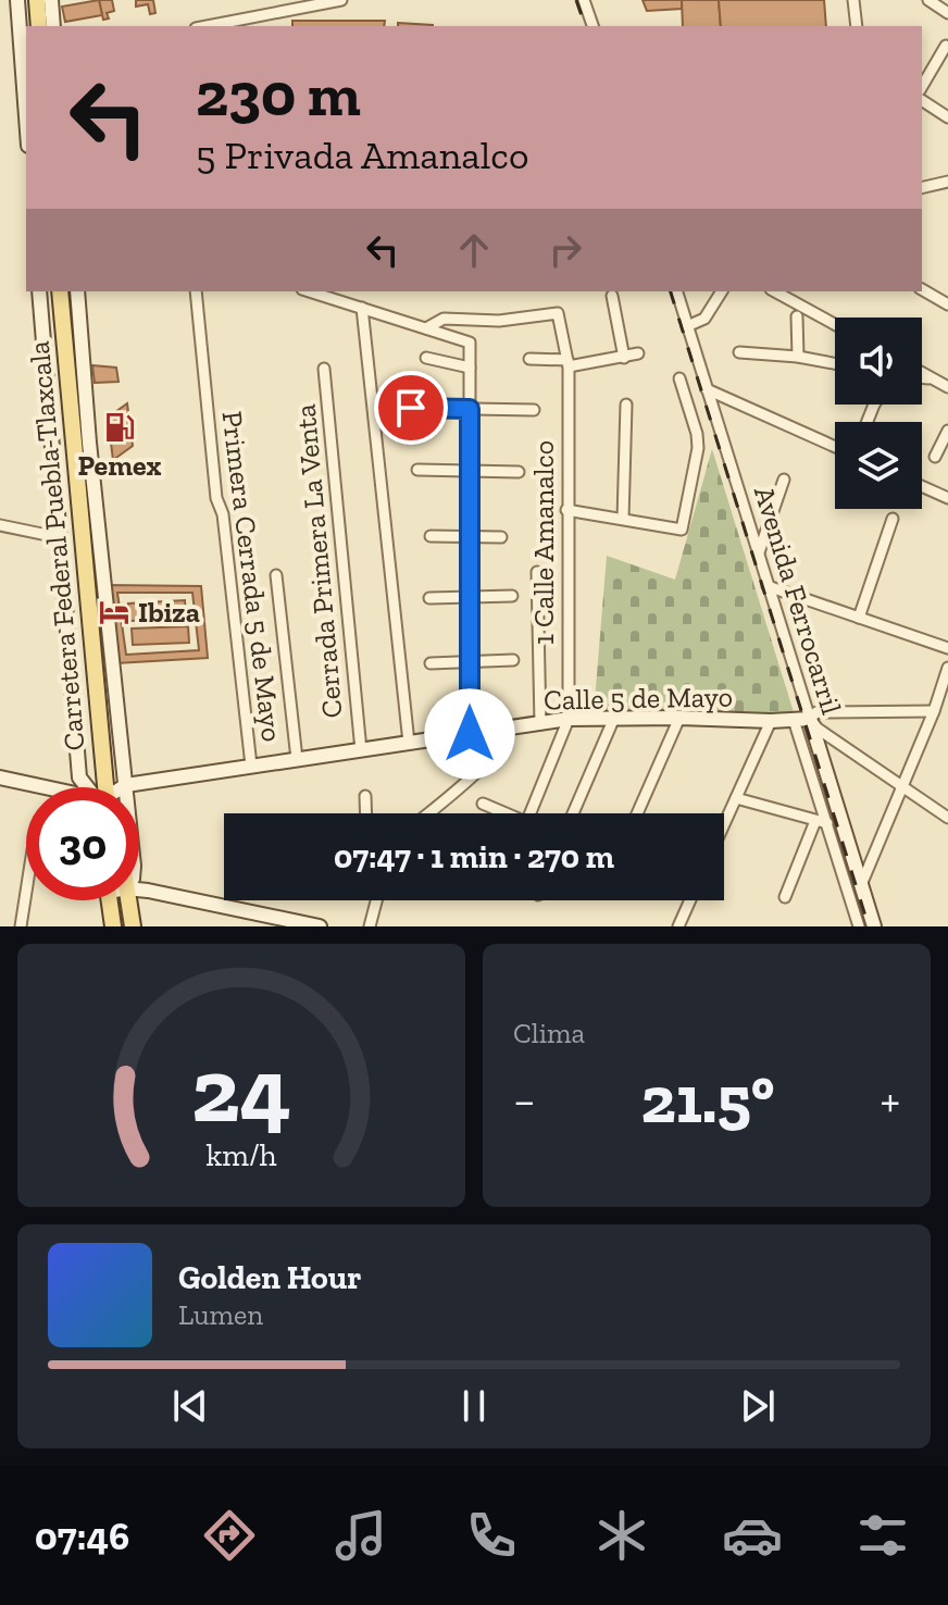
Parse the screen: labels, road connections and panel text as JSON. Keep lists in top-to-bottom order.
{
  "streets": {
    "main road": ["Carretera Federal Puebla-Tlaxcala", "Avenida Ferrocarril", "Calle 5 de Mayo"],
    "street": ["1 Calle Amanalco", "Cerrada Primera La Venta", "Primera Cerrada 5 de Mayo"]
  },
  "crossings": [
    ["1 Calle Amanalco", "Calle 5 de Mayo"],
    ["Carretera Federal Puebla-Tlaxcala", "Calle 5 de Mayo"],
    ["Cerrada Primera La Venta", "Calle 5 de Mayo"],
    ["Primera Cerrada 5 de Mayo", "Calle 5 de Mayo"],
    ["Avenida Ferrocarril", "Calle 5 de Mayo"]
  ],
  "places": {
    "fuel station": ["Pemex"],
    "hotel": ["Ibiza"]
  },
  "page": {
    "turn": ["230 m", "5 Privada Amanalco"],
    "limit": "30",
    "trip": "07:47 · 1 min · 270 m",
    "tile": "Clima",
    "heat": ["−", "21.5°", "+"],
    "song": ["Golden Hour", "Lumen"],
    "tabs": "07:46",
    "gauge": ["24", "km/h"]
  }
}
